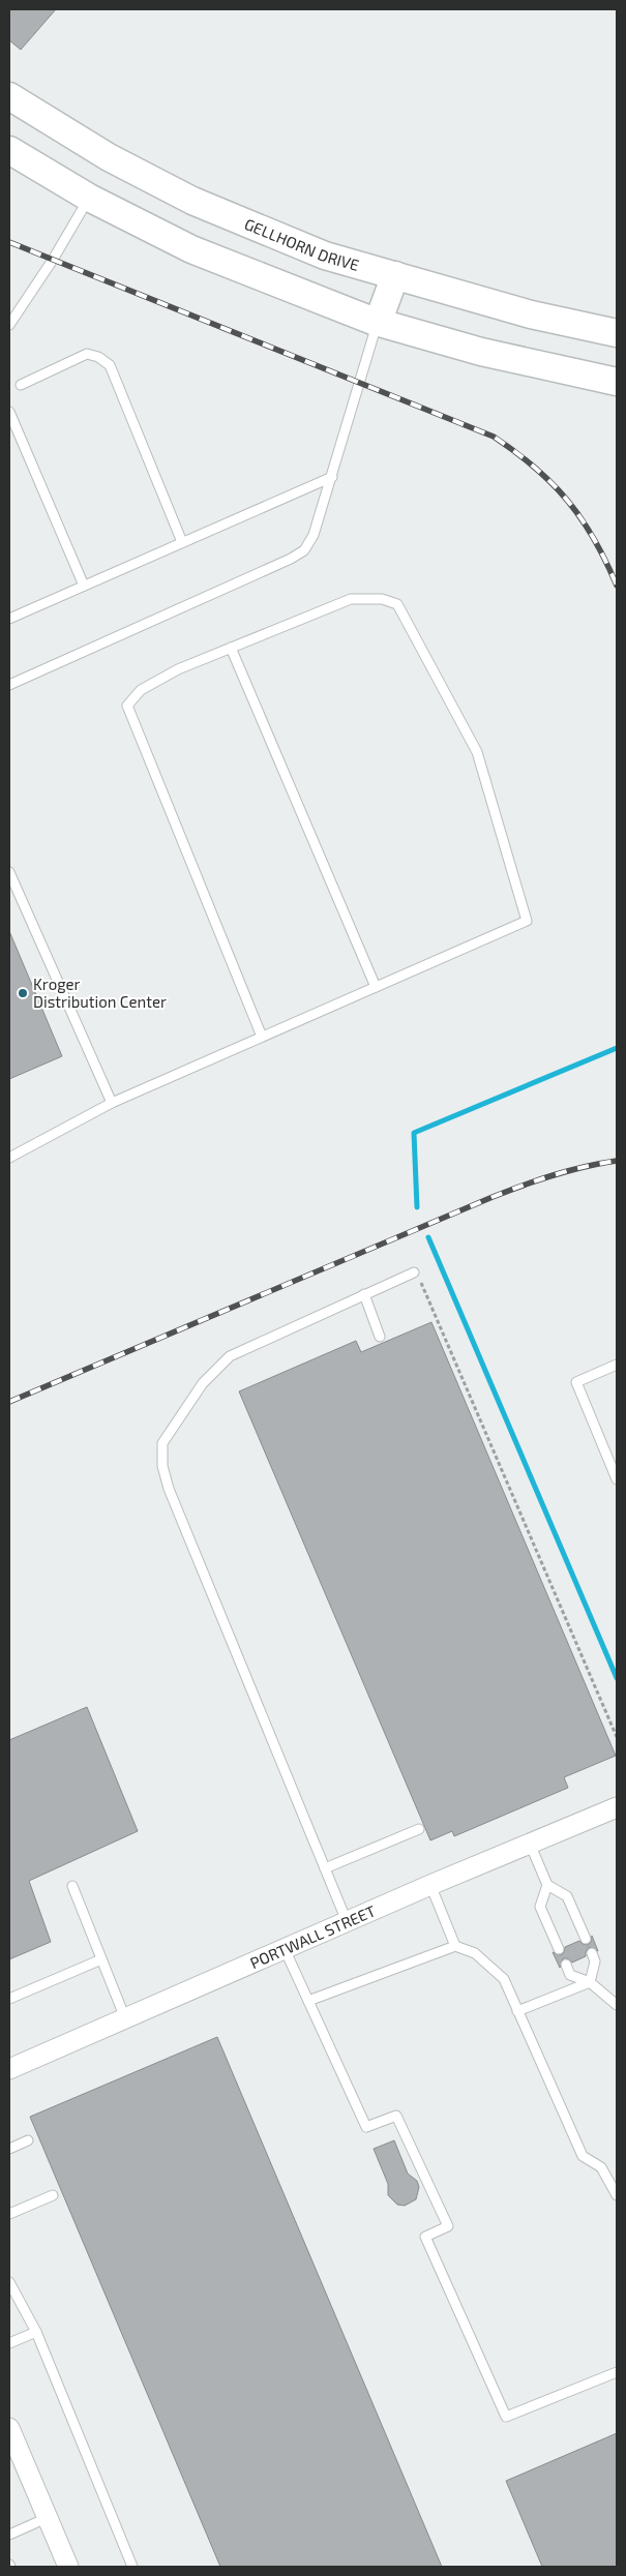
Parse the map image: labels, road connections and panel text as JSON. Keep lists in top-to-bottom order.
{
  "streets": {
    "main road": ["GELLHORN DRIVE"],
    "street": ["PORTWALL STREET"]
  },
  "places": ["Kroger Distribution Center"]
}
